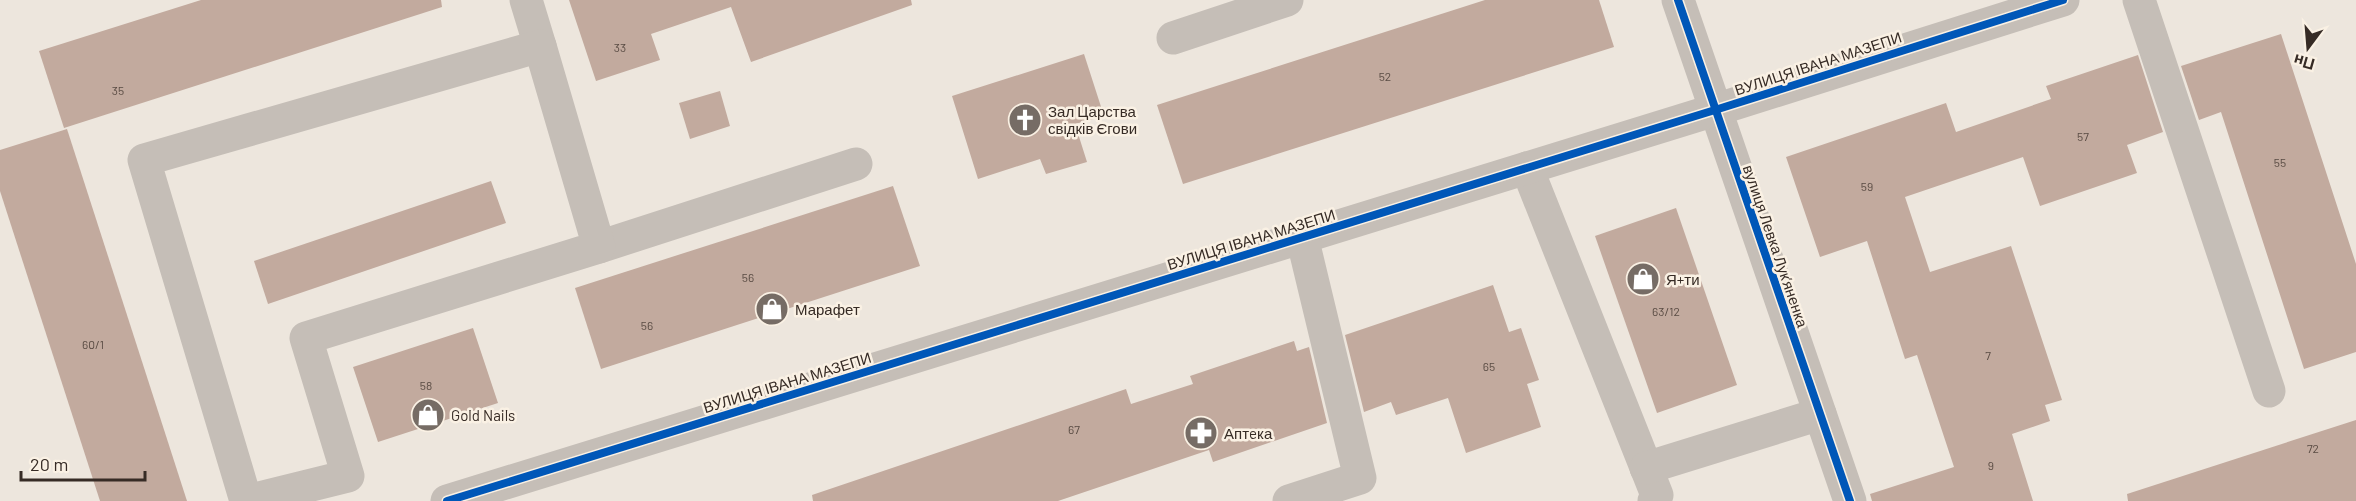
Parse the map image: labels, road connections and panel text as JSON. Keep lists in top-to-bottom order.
{
  "streets": {
    "street": ["ВУЛИЦЯ ІВАНА МАЗЕПИ", "вулиця Левка Лукʼяненка"]
  },
  "crossings": [
    ["ВУЛИЦЯ ІВАНА МАЗЕПИ", "вулиця Левка Лукʼяненка"]
  ],
  "places": {
    "church": ["Зал Царства свідків Єгови"],
    "shop": ["Я+ти", "Марафет", "Gold Nails"],
    "pharmacy": ["Аптeка"]
  },
  "house_numbers": [
    "33",
    "52",
    "35",
    "57",
    "55",
    "59",
    "56",
    "63/12",
    "56",
    "60/1",
    "7",
    "65",
    "58",
    "67",
    "72",
    "9"
  ],
  "scale_bar": "20 m",
  "north": "bottom"
}
